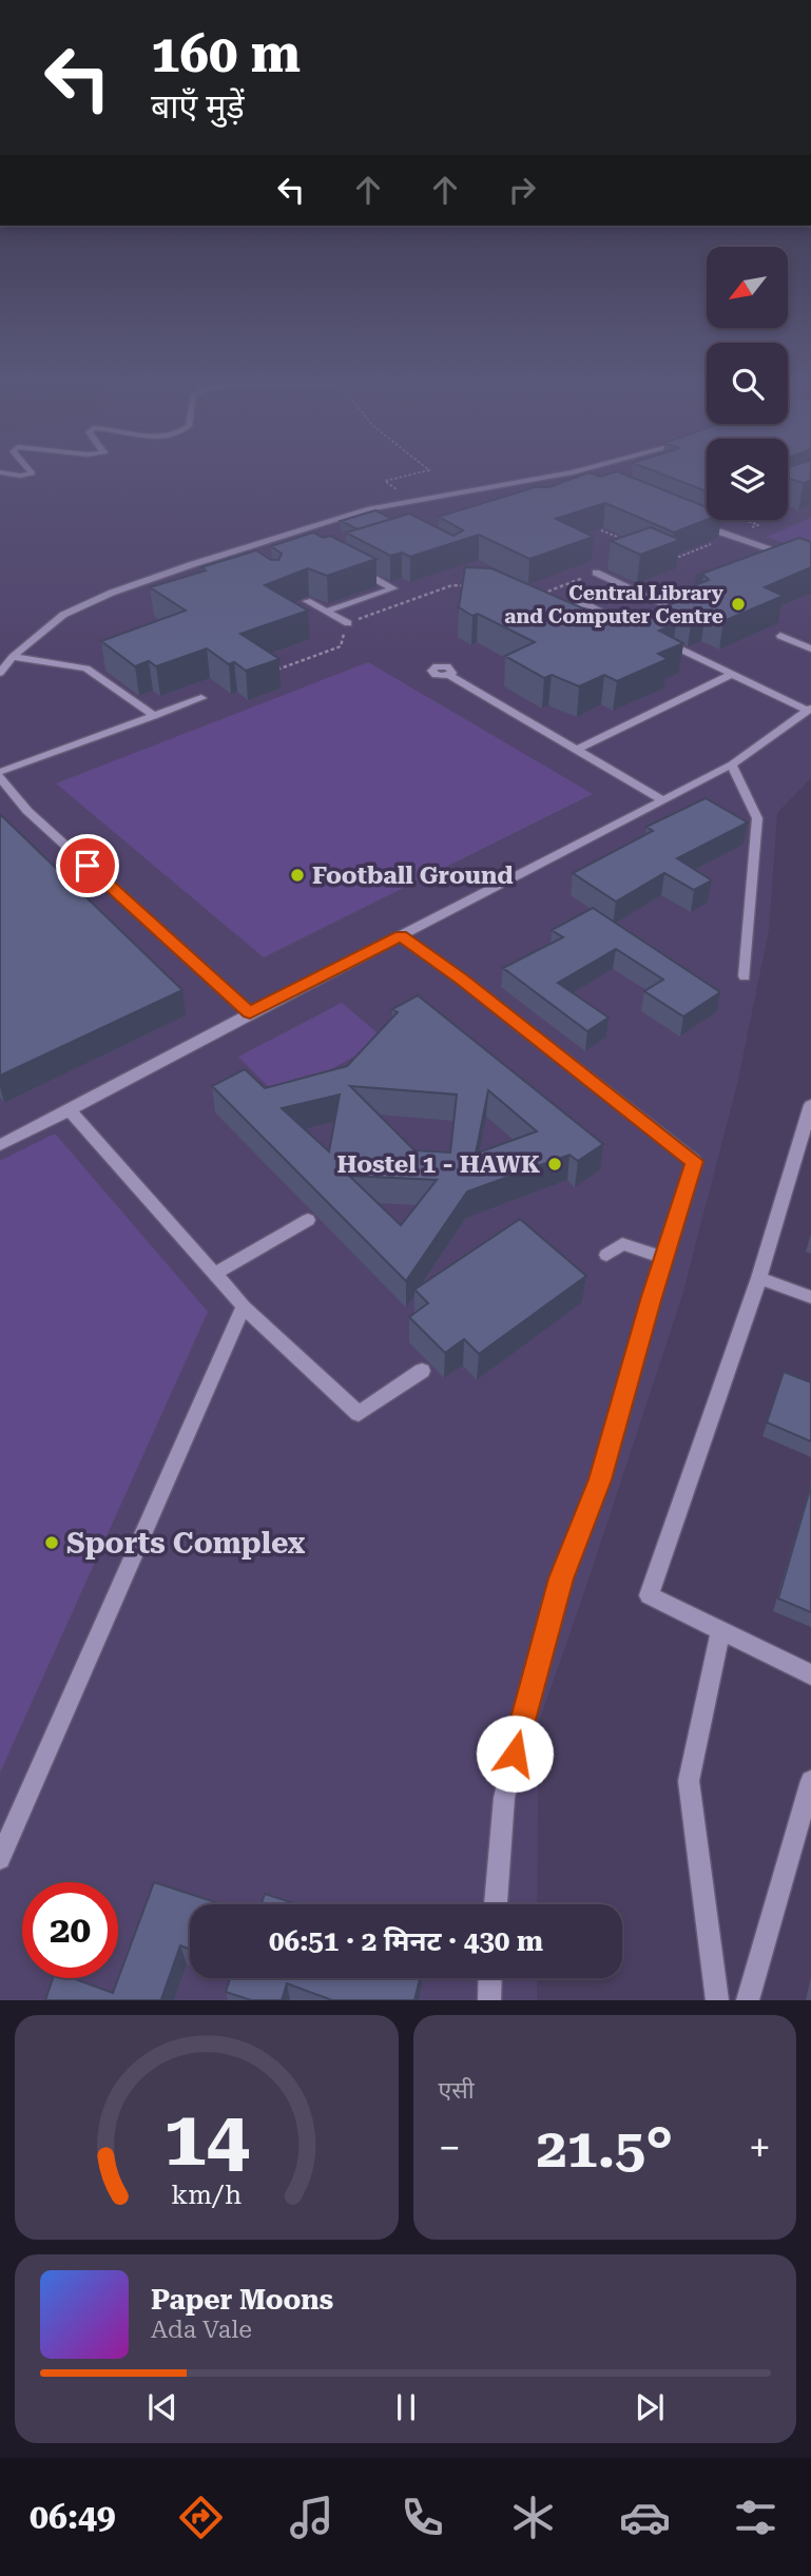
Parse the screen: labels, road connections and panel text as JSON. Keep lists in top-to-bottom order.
{
  "places": [
    "Central Library and Computer Centre",
    "Football Ground",
    "Hostel 1 - HAWK",
    "Sports Complex"
  ],
  "north": "bottom left",
  "page": {
    "turn": ["160 m", "बाएँ मुड़ें"],
    "limit": "20",
    "trip": "06:51 · 2 मिनट · 430 m",
    "tile": "एसी",
    "heat": ["−", "21.5°", "+"],
    "song": ["Paper Moons", "Ada Vale"],
    "tabs": "06:49",
    "gauge": ["14", "km/h"]
  }
}
